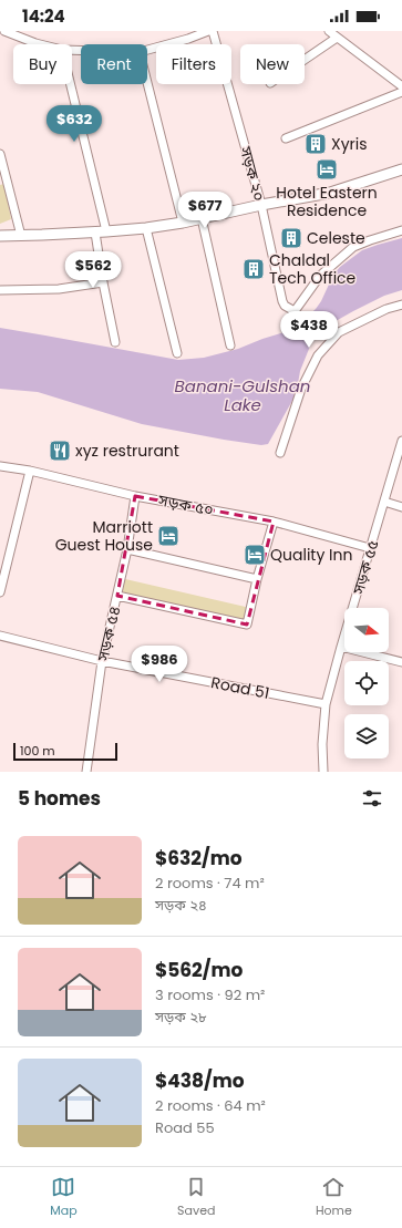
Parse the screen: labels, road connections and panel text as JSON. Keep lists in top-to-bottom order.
{
  "streets": {
    "street": [
      "সড়ক ২০",
      "সড়ক ৫০",
      "সড়ক ৫৫",
      "সড়ক ৫৪",
      "Road 51"
    ]
  },
  "crossings": [
    ["সড়ক ৫০", "সড়ক ৫৫"],
    ["সড়ক ৫০", "সড়ক ৫৪"],
    ["সড়ক ৫৫", "Road 51"],
    ["সড়ক ৫৪", "Road 51"]
  ],
  "water": ["Banani-Gulshan Lake"],
  "places": {
    "building": ["Xyris", "Celeste", "Chaldal Tech Office"],
    "hotel": ["Hotel Eastern Residence", "Marriott Guest House", "Quality Inn"],
    "restaurant": ["xyz restrurant"]
  },
  "scale_bar": "100 m",
  "north": "right",
  "page": {
    "status": "14:24",
    "chip": [
      "Buy",
      "Rent",
      "Filters",
      "New"
    ],
    "price": [
      "$632",
      "$677",
      "$562",
      "$438",
      "$986"
    ],
    "scale": "100 m",
    "heading": "5 homes",
    "list": [
      {
        "name": "$632/mo",
        "note": "2 rooms · 74 m² · সড়ক ২৪"
      },
      {
        "name": "$562/mo",
        "note": "3 rooms · 92 m² · সড়ক ২৮"
      },
      {
        "name": "$438/mo",
        "note": "2 rooms · 64 m² · Road 55"
      }
    ],
    "tabs": ["Map", "Saved", "Home"]
  }
}
